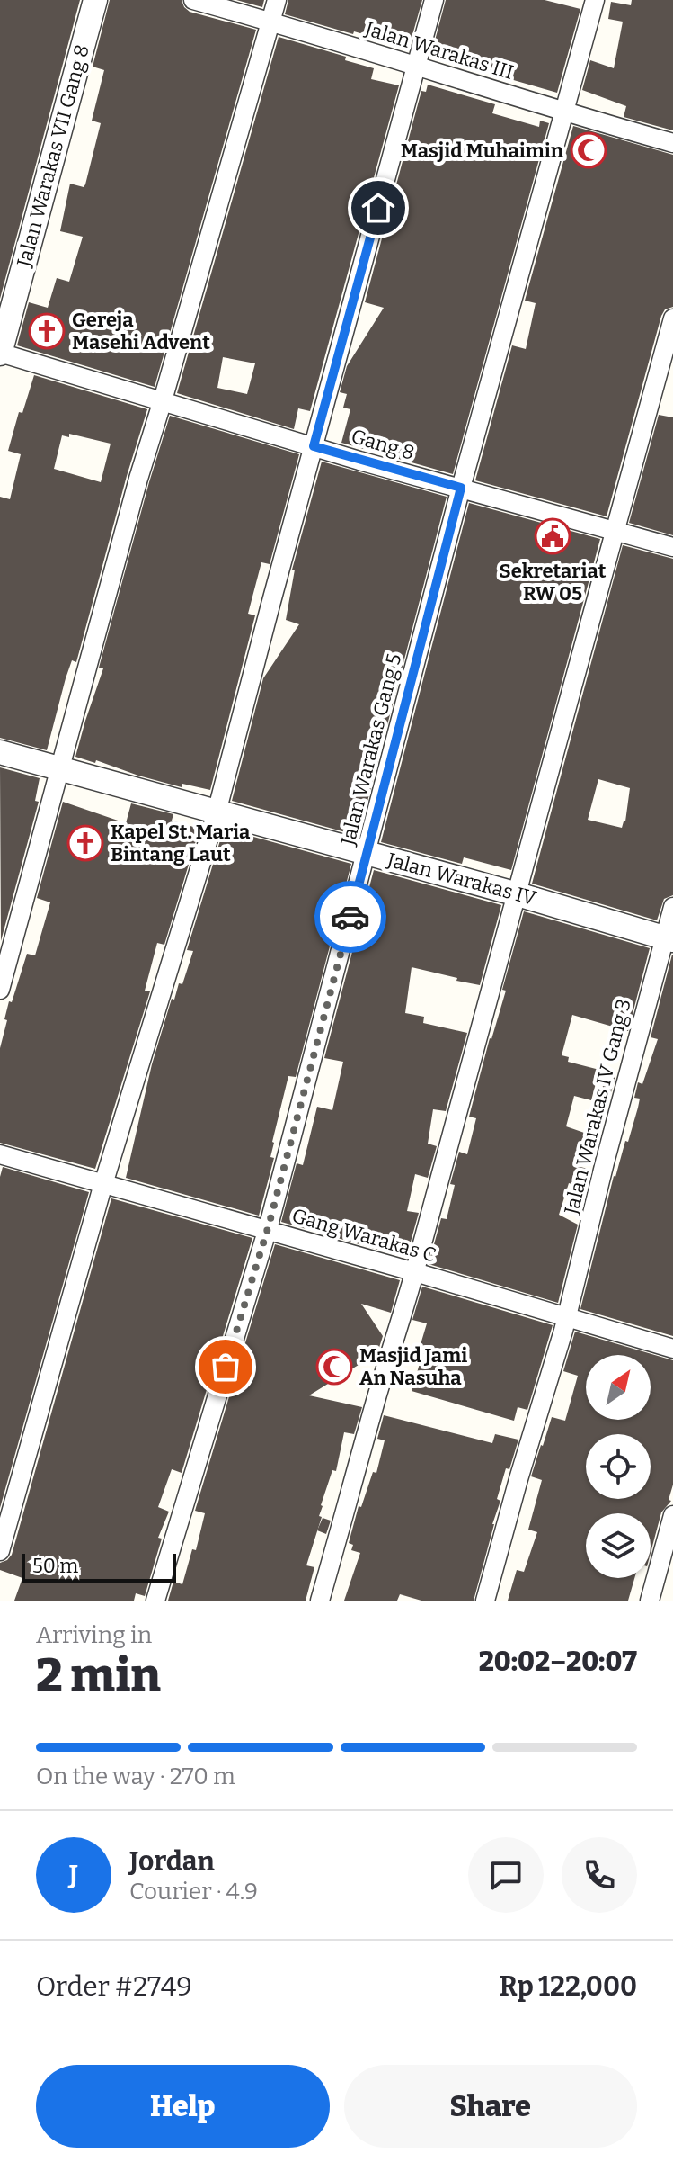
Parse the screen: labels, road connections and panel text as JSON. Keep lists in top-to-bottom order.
{
  "streets": {
    "street": [
      "Jalan Warakas III",
      "Jalan Warakas VII Gang 8",
      "Gang 8",
      "Jalan Warakas Gang 5",
      "Jalan Warakas IV",
      "Jalan Warakas IV Gang 3",
      "Gang Warakas C"
    ]
  },
  "crossings": [
    ["Jalan Warakas III", "Jalan Warakas Gang 5"],
    ["Jalan Warakas VII Gang 8", "Gang 8"],
    ["Gang 8", "Jalan Warakas Gang 5"],
    ["Jalan Warakas Gang 5", "Jalan Warakas IV"],
    ["Jalan Warakas Gang 5", "Gang Warakas C"],
    ["Jalan Warakas IV", "Jalan Warakas IV Gang 3"],
    ["Jalan Warakas IV Gang 3", "Gang Warakas C"]
  ],
  "places": {
    "mosque": ["Masjid Muhaimin", "Masjid Jami An Nasuha"],
    "church": ["Gereja Masehi Advent", "Kapel St. Maria Bintang Laut"],
    "public building": ["Sekretariat RW 05"]
  },
  "scale_bar": "50 m",
  "north": "top right",
  "page": {
    "scale": "50 m",
    "heading": ["2 min", "Arriving in", "20:02–20:07"],
    "panel": [
      "Jordan",
      "Courier · 4.9",
      "Order #2749",
      "Rp 122,000"
    ],
    "bar": "On the way · 270 m",
    "round": "J",
    "buttons": ["Help", "Share"]
  }
}
